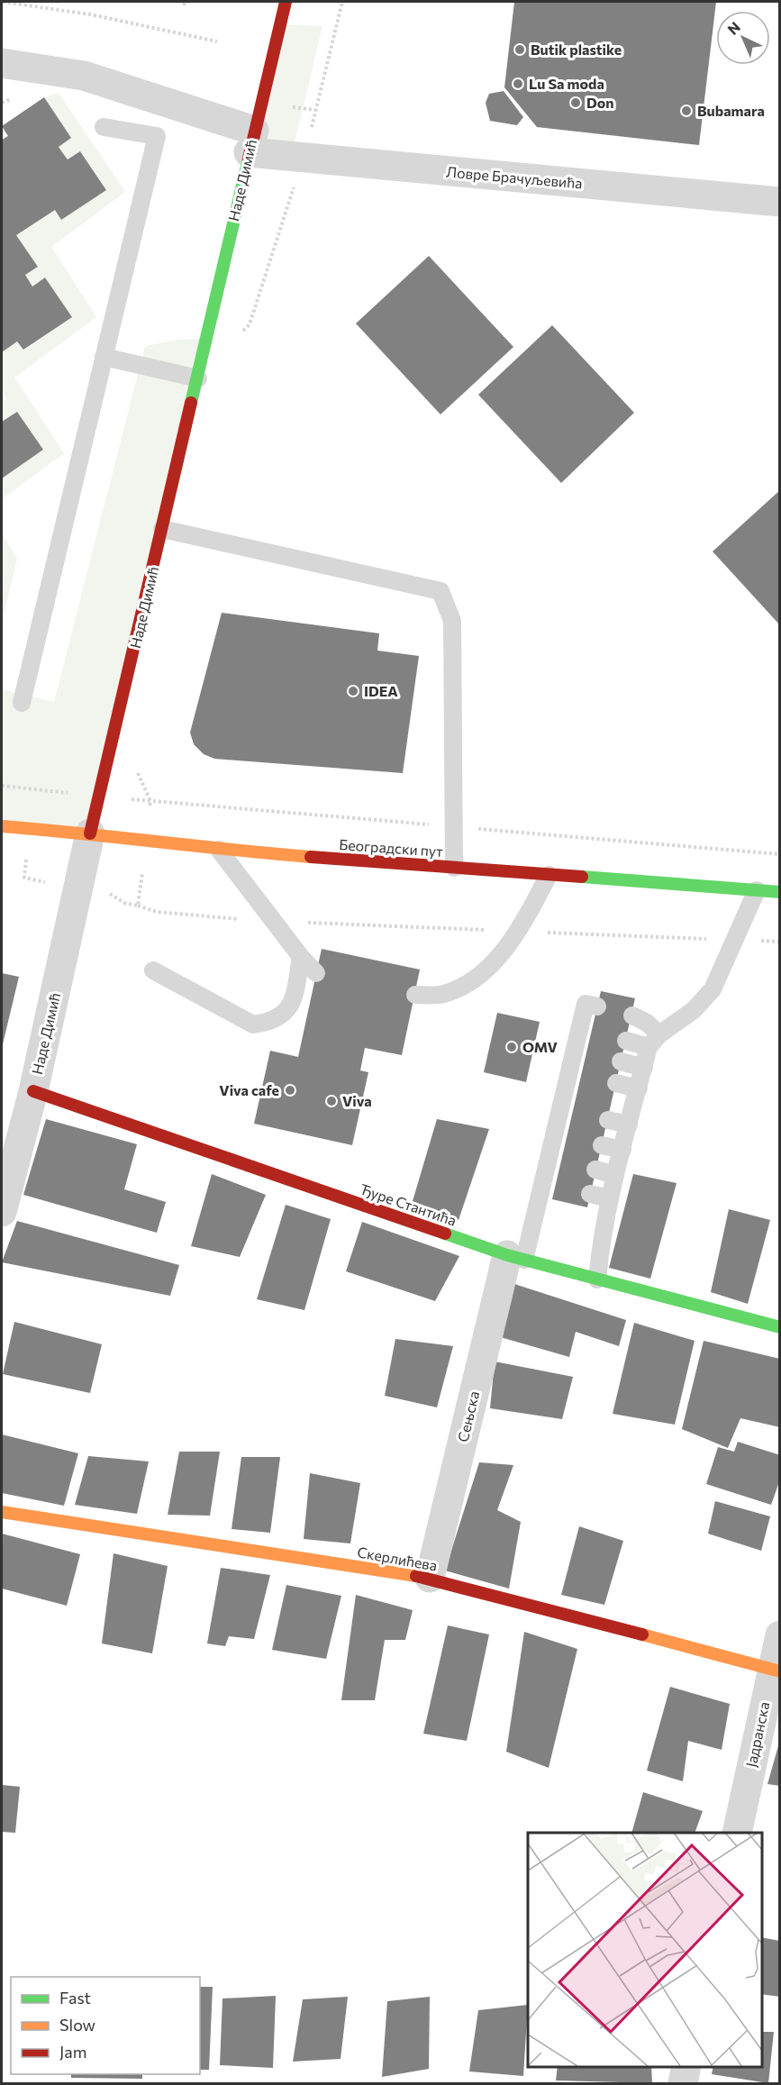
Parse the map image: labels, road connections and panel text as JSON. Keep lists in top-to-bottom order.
{
  "streets": {
    "street": [
      "Ловре Брачуљевића",
      "Наде Димић",
      "Београдски пут",
      "Ђуре Стантића",
      "Сењска",
      "Скерлићева",
      "Јадранска"
    ]
  },
  "crossings": [
    ["Ловре Брачуљевића", "Наде Димић"],
    ["Наде Димић", "Београдски пут"],
    ["Наде Димић", "Ђуре Стантића"],
    ["Ђуре Стантића", "Сењска"],
    ["Сењска", "Скерлићева"],
    ["Скерлићева", "Јадранска"]
  ],
  "places": [
    "Butik plastike",
    "Lu Sa moda",
    "Don",
    "Bubamara",
    "IDEA",
    "OMV",
    "Viva cafe",
    "Viva"
  ],
  "legend": ["Fast", "Slow", "Jam"],
  "north": "top left"
}
